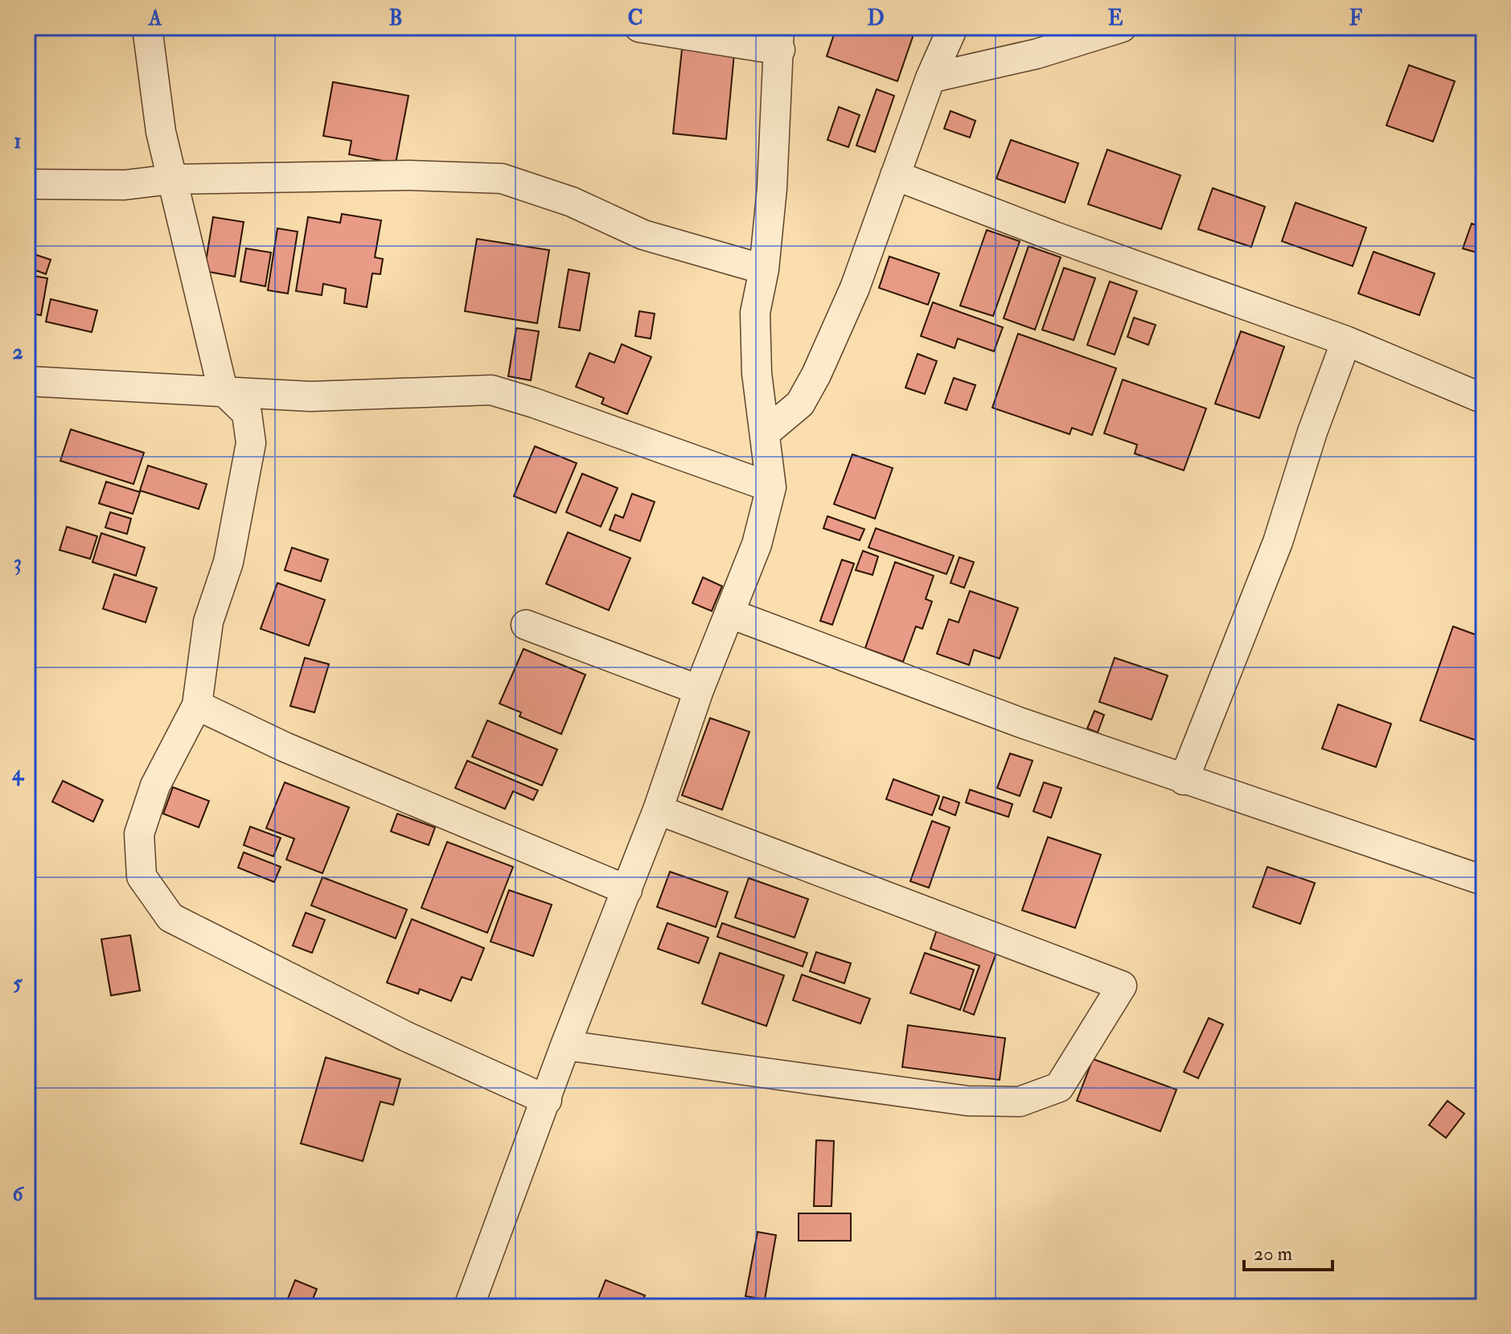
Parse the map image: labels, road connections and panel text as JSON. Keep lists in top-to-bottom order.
{
  "scale_bar": "20 m",
  "grid": {
    "columns": [
      "A",
      "B",
      "C",
      "D",
      "E",
      "F"
    ],
    "rows": [
      "1",
      "2",
      "3",
      "4",
      "5",
      "6"
    ]
  }
}
